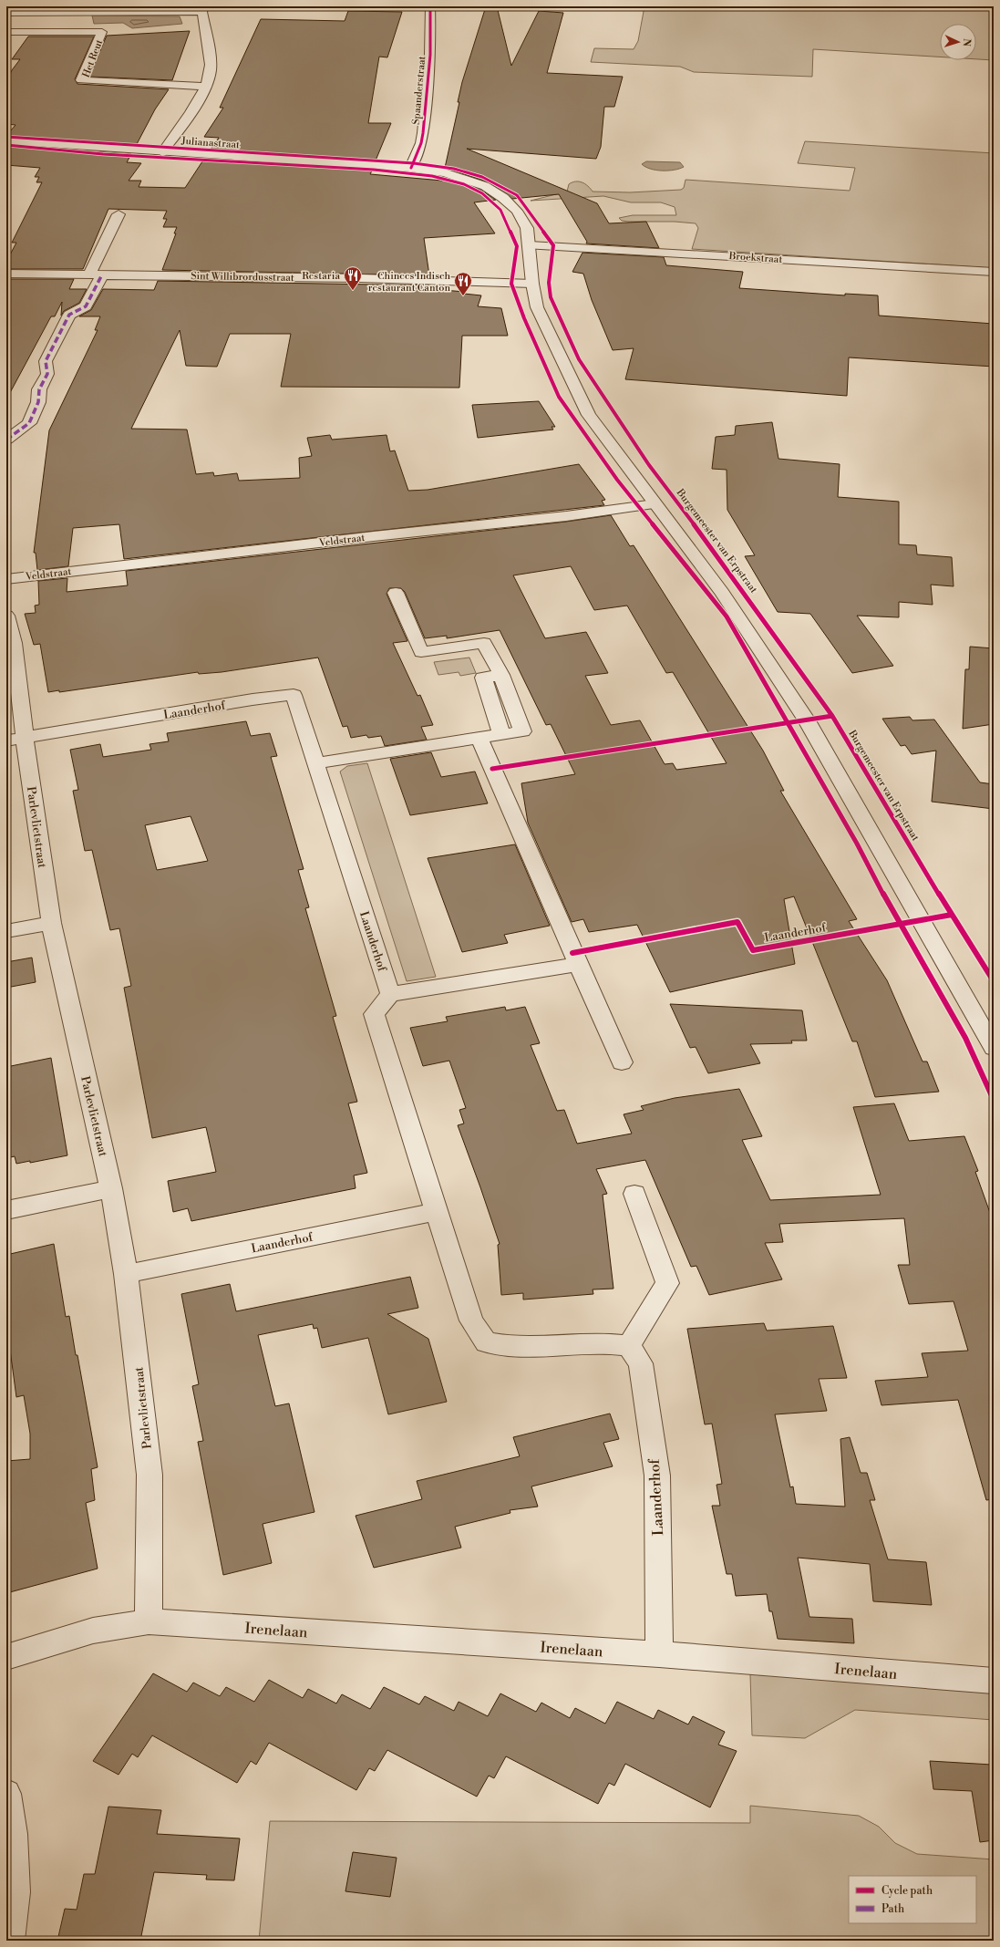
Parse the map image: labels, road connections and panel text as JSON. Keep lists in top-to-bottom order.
{
  "streets": {
    "street": [
      "Het Reut",
      "Spaanderstraat",
      "Julianastraat",
      "Broekstraat",
      "Sint Willibrordusstraat",
      "Veldstraat",
      "Laanderhof",
      "Parlevlietstraat",
      "Irenelaan"
    ],
    "cycle path": ["Burgemeester van Erpstraat"]
  },
  "crossings": [
    ["Spaanderstraat", "Julianastraat"],
    ["Laanderhof", "Parlevlietstraat"],
    ["Laanderhof", "Irenelaan"],
    ["Parlevlietstraat", "Irenelaan"]
  ],
  "places": {
    "restaurant": ["Restaria", "Chinees Indisch restaurant Canton"]
  },
  "legend": ["Cycle path", "Path"],
  "north": "right"
}
